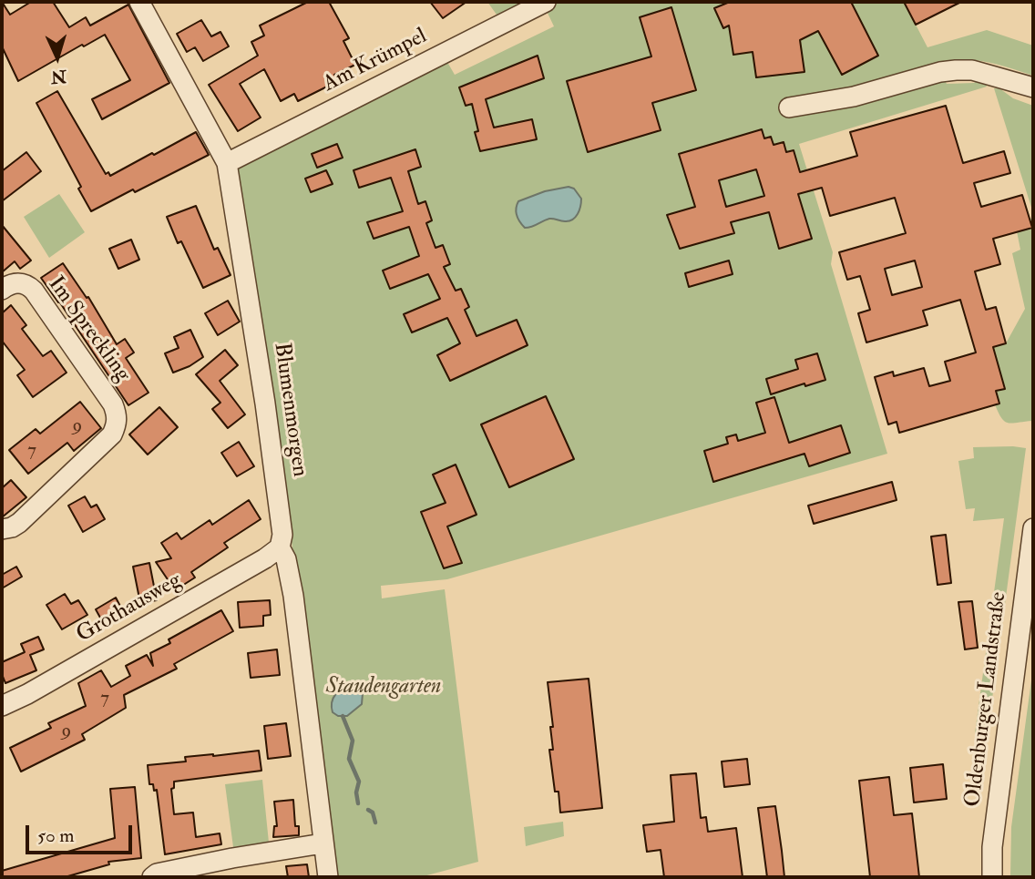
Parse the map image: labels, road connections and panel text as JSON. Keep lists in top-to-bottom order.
{
  "streets": {
    "street": [
      "Am Krümpel",
      "Im Spreckling",
      "Blumenmorgen",
      "Grothausweg",
      "Oldenburger Landstraße"
    ]
  },
  "crossings": [
    ["Am Krümpel", "Blumenmorgen"],
    ["Blumenmorgen", "Grothausweg"]
  ],
  "parks": ["Staudengarten"],
  "house_numbers": [
    "9",
    "7",
    "7",
    "9"
  ],
  "scale_bar": "50 m",
  "north": "bottom"
}
